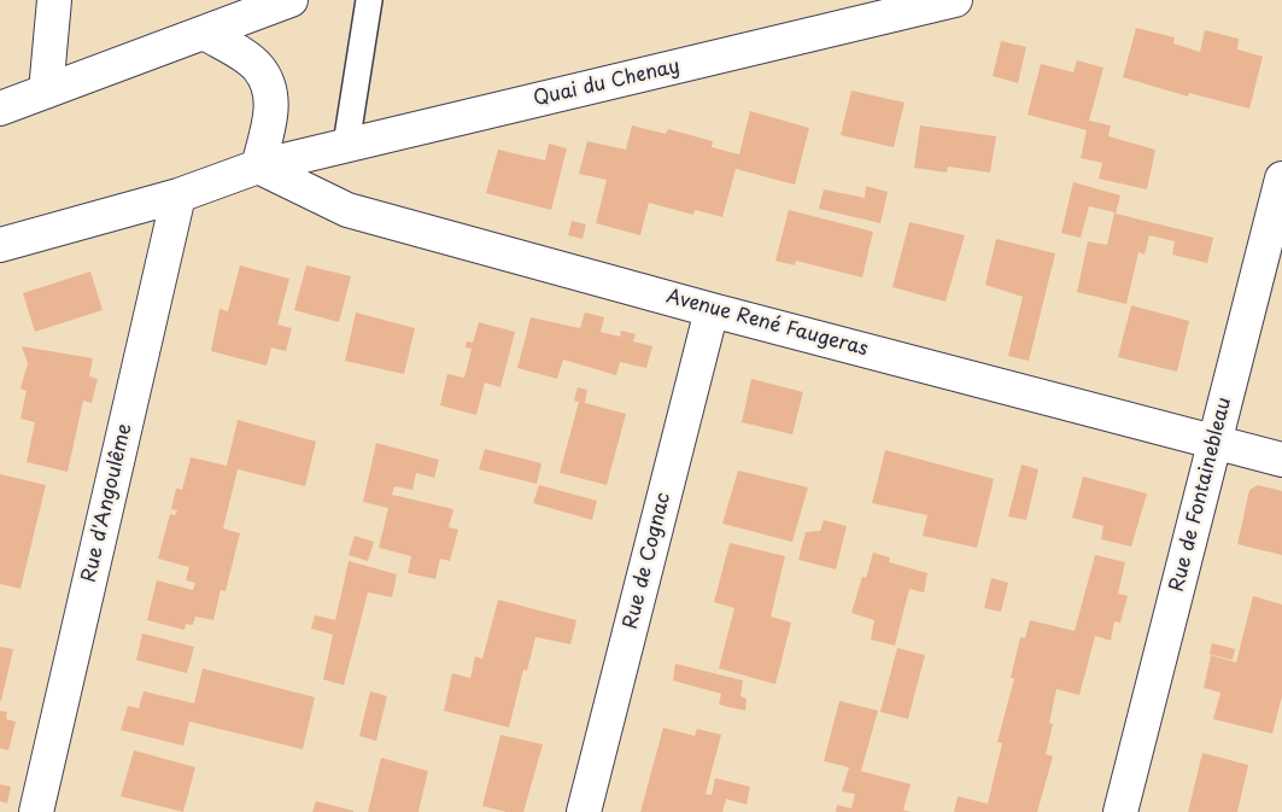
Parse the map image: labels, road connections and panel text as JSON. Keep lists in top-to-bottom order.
{
  "streets": {
    "street": [
      "Quai du Chenay",
      "Avenue René Faugeras",
      "Rue de Fontainebleau",
      "Rue d'Angoulême",
      "Rue de Cognac"
    ]
  },
  "crossings": [
    ["Quai du Chenay", "Avenue René Faugeras"],
    ["Quai du Chenay", "Rue d'Angoulême"],
    ["Avenue René Faugeras", "Rue de Fontainebleau"],
    ["Avenue René Faugeras", "Rue de Cognac"]
  ]
}
